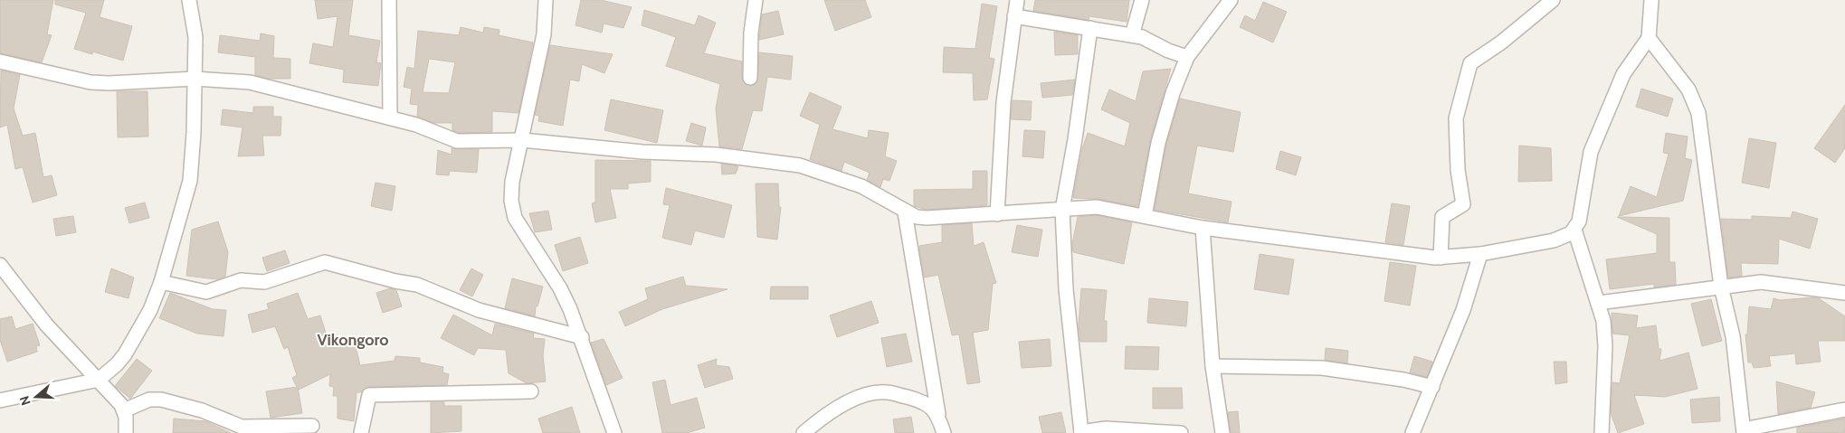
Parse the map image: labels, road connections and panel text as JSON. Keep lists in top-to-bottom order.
{
  "districts": ["Vikongoro"],
  "north": "left"
}
